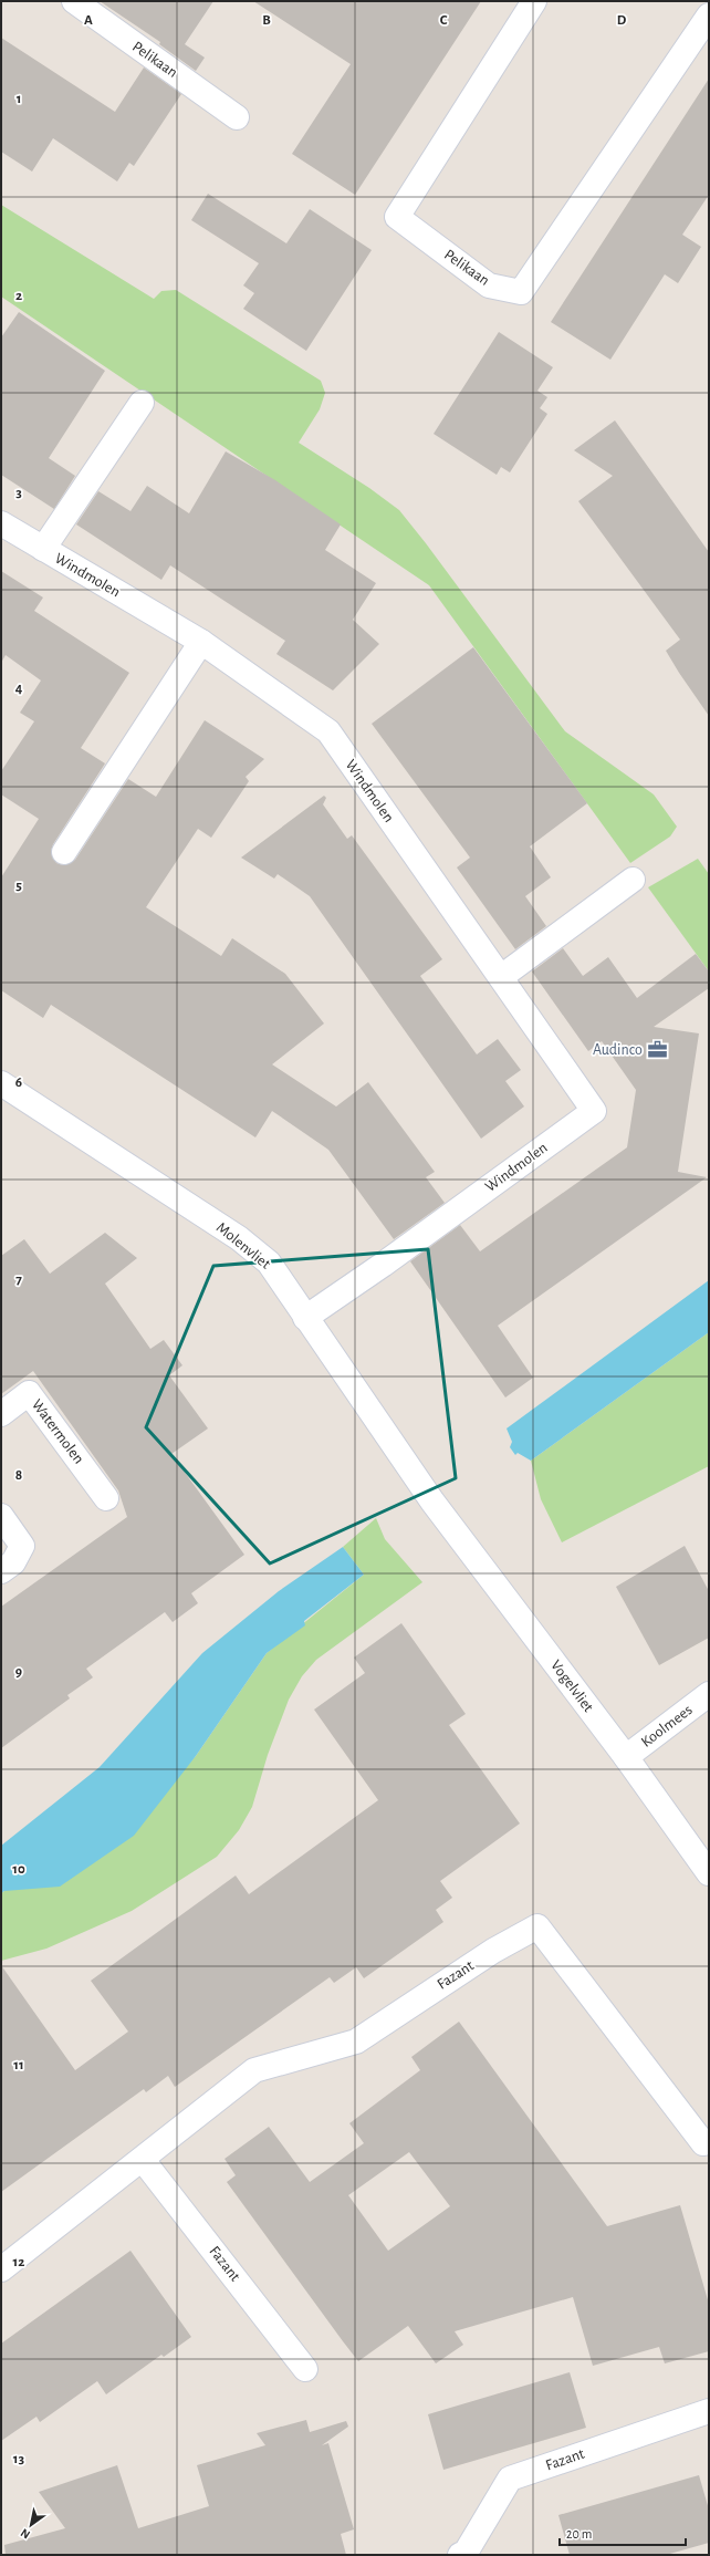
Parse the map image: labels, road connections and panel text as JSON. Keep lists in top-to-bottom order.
{
  "streets": {
    "street": [
      "Pelikaan",
      "Windmolen",
      "Molenvliet",
      "Watermolen",
      "Vogelvliet",
      "Koolmees",
      "Fazant"
    ]
  },
  "crossings": [
    ["Windmolen", "Molenvliet"],
    ["Molenvliet", "Vogelvliet"],
    ["Vogelvliet", "Koolmees"]
  ],
  "places": {
    "office": ["Audinco"]
  },
  "scale_bar": "20 m",
  "north": "bottom left",
  "grid": {
    "columns": [
      "A",
      "B",
      "C",
      "D"
    ],
    "rows": [
      "1",
      "2",
      "3",
      "4",
      "5",
      "6",
      "7",
      "8",
      "9",
      "10",
      "11",
      "12",
      "13"
    ]
  }
}
